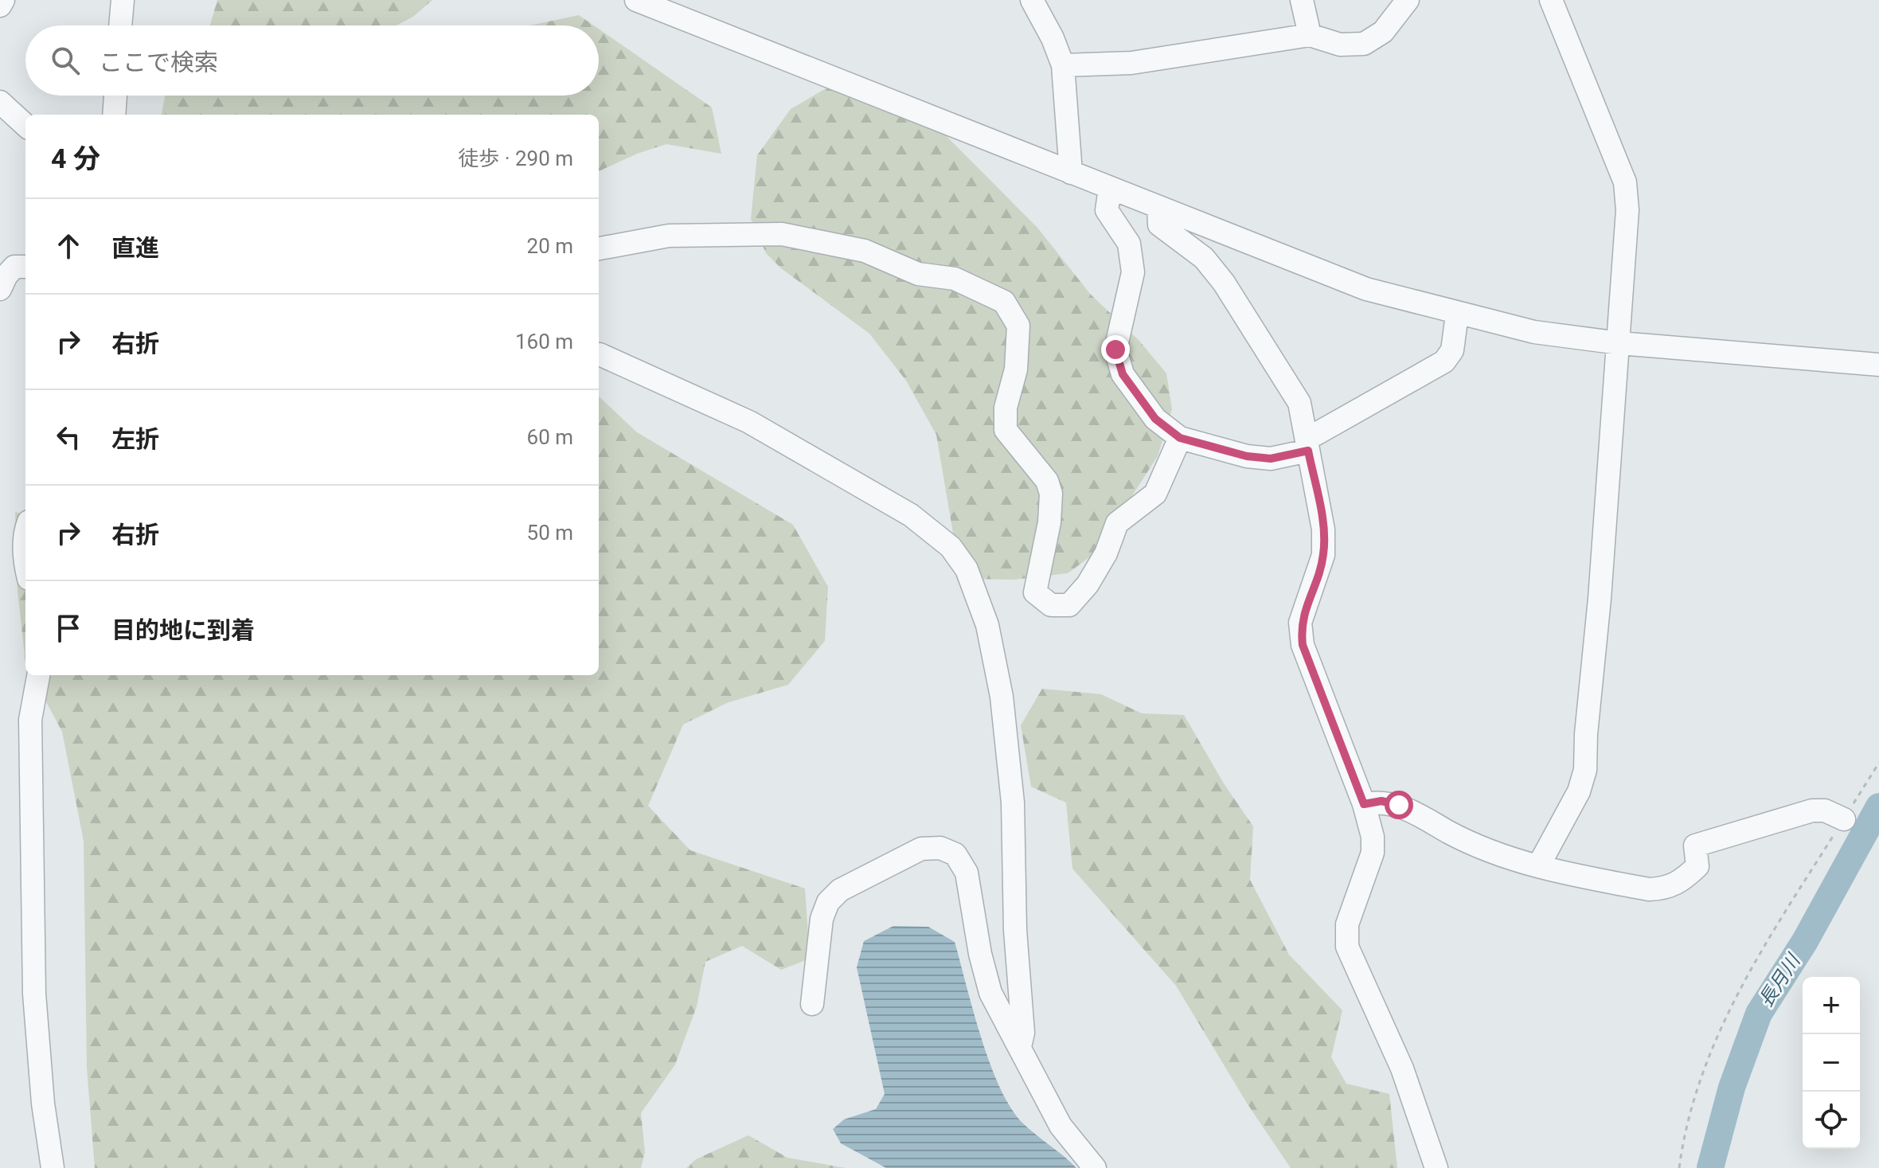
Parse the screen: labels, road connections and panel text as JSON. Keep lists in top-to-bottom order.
{
  "water": ["長月川"],
  "page": {
    "search": "ここで検索",
    "heading": ["4 分", "徒歩 · 290 m"],
    "list": [
      ["直進", "20 m"],
      ["右折", "160 m"],
      ["左折", "60 m"],
      ["右折", "50 m"],
      "目的地に到着"
    ],
    "map_buttons": ["+", "−"]
  }
}
